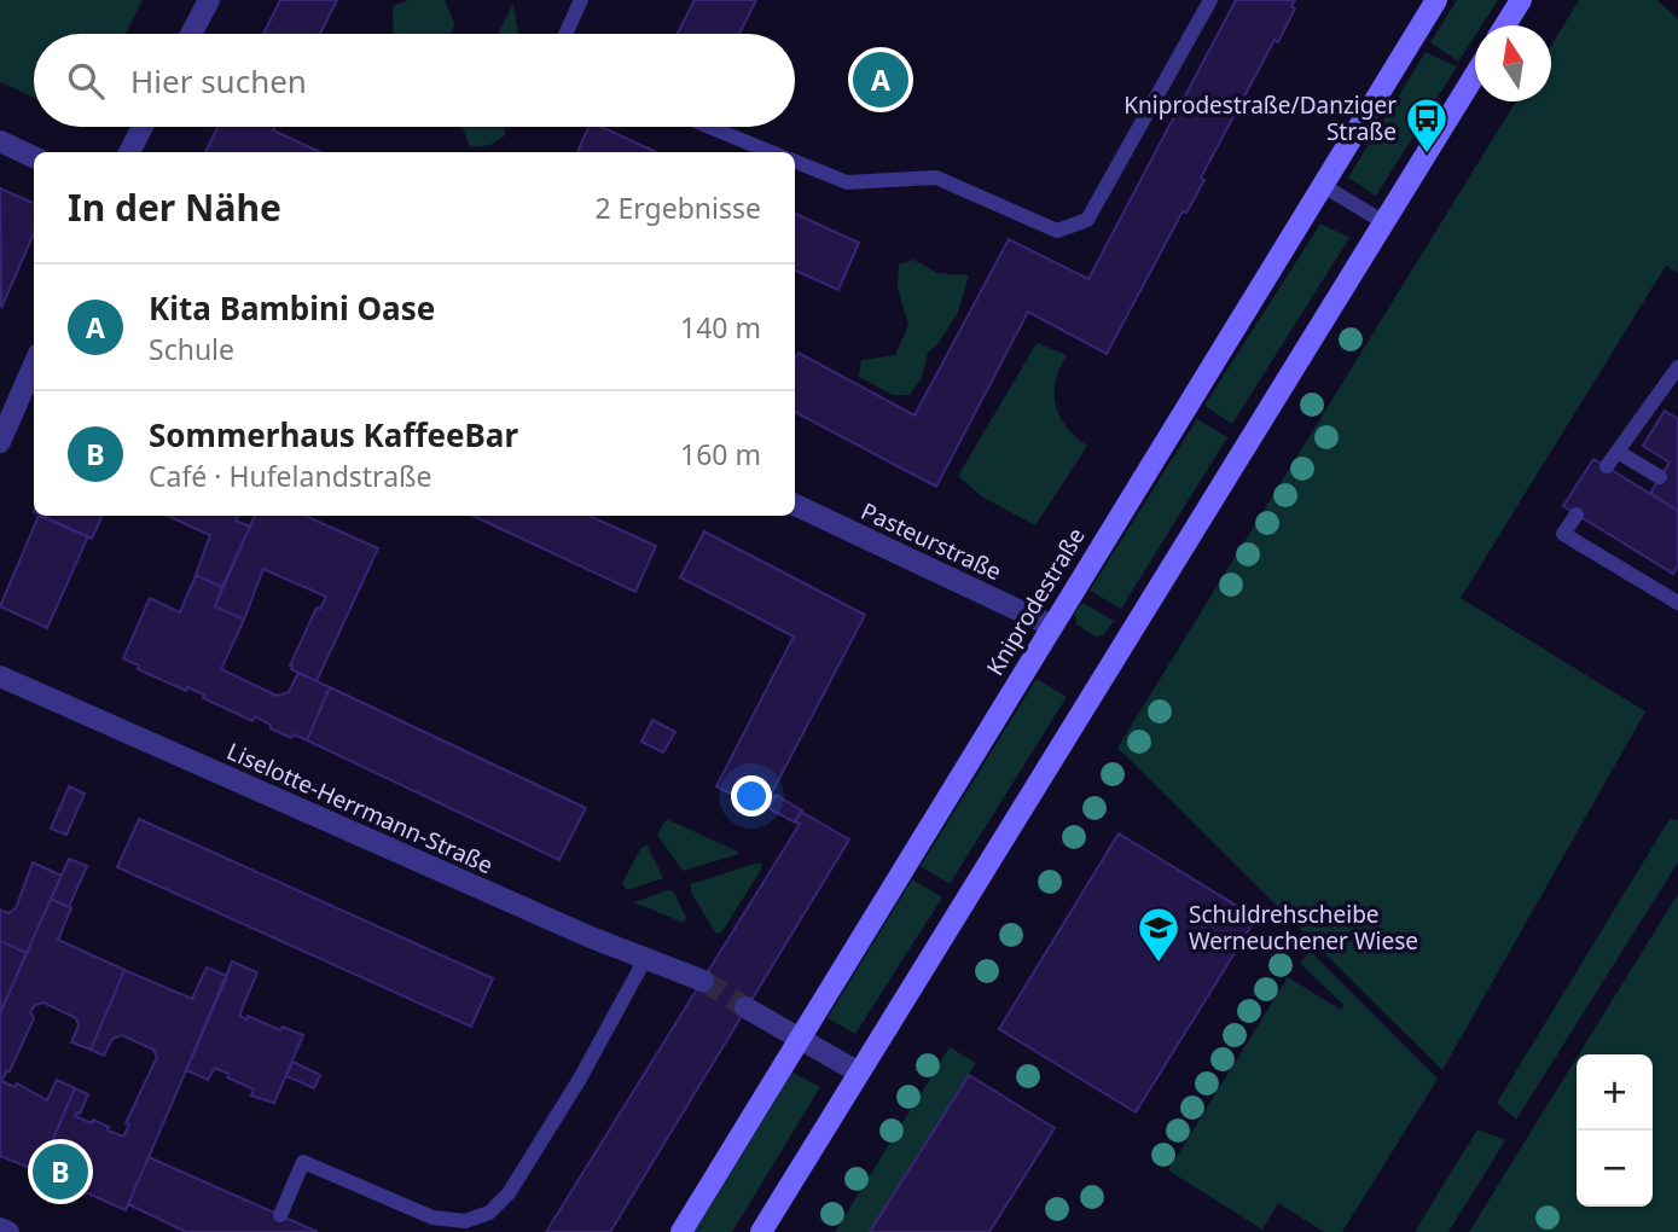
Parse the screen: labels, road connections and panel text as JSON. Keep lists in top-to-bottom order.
{
  "streets": {
    "street": ["Pasteurstraße", "Kniprodestraße", "Liselotte-Herrmann-Straße"]
  },
  "crossings": [
    ["Pasteurstraße", "Kniprodestraße"]
  ],
  "places": {
    "bus stop": ["Kniprodestraße/Danziger Straße"],
    "school or university": ["Schuldrehscheibe Werneuchener Wiese"]
  },
  "north": "top",
  "page": {
    "search": "Hier suchen",
    "pins": ["A", "B"],
    "heading": ["In der Nähe", "2 Ergebnisse"],
    "list": [
      {
        "mark": "A",
        "name": "Kita Bambini Oase",
        "note": "Schule",
        "value": "140 m"
      },
      {
        "mark": "B",
        "name": "Sommerhaus KaffeeBar",
        "note": "Café · Hufelandstraße",
        "value": "160 m"
      }
    ],
    "map_buttons": ["+", "−"]
  }
}
